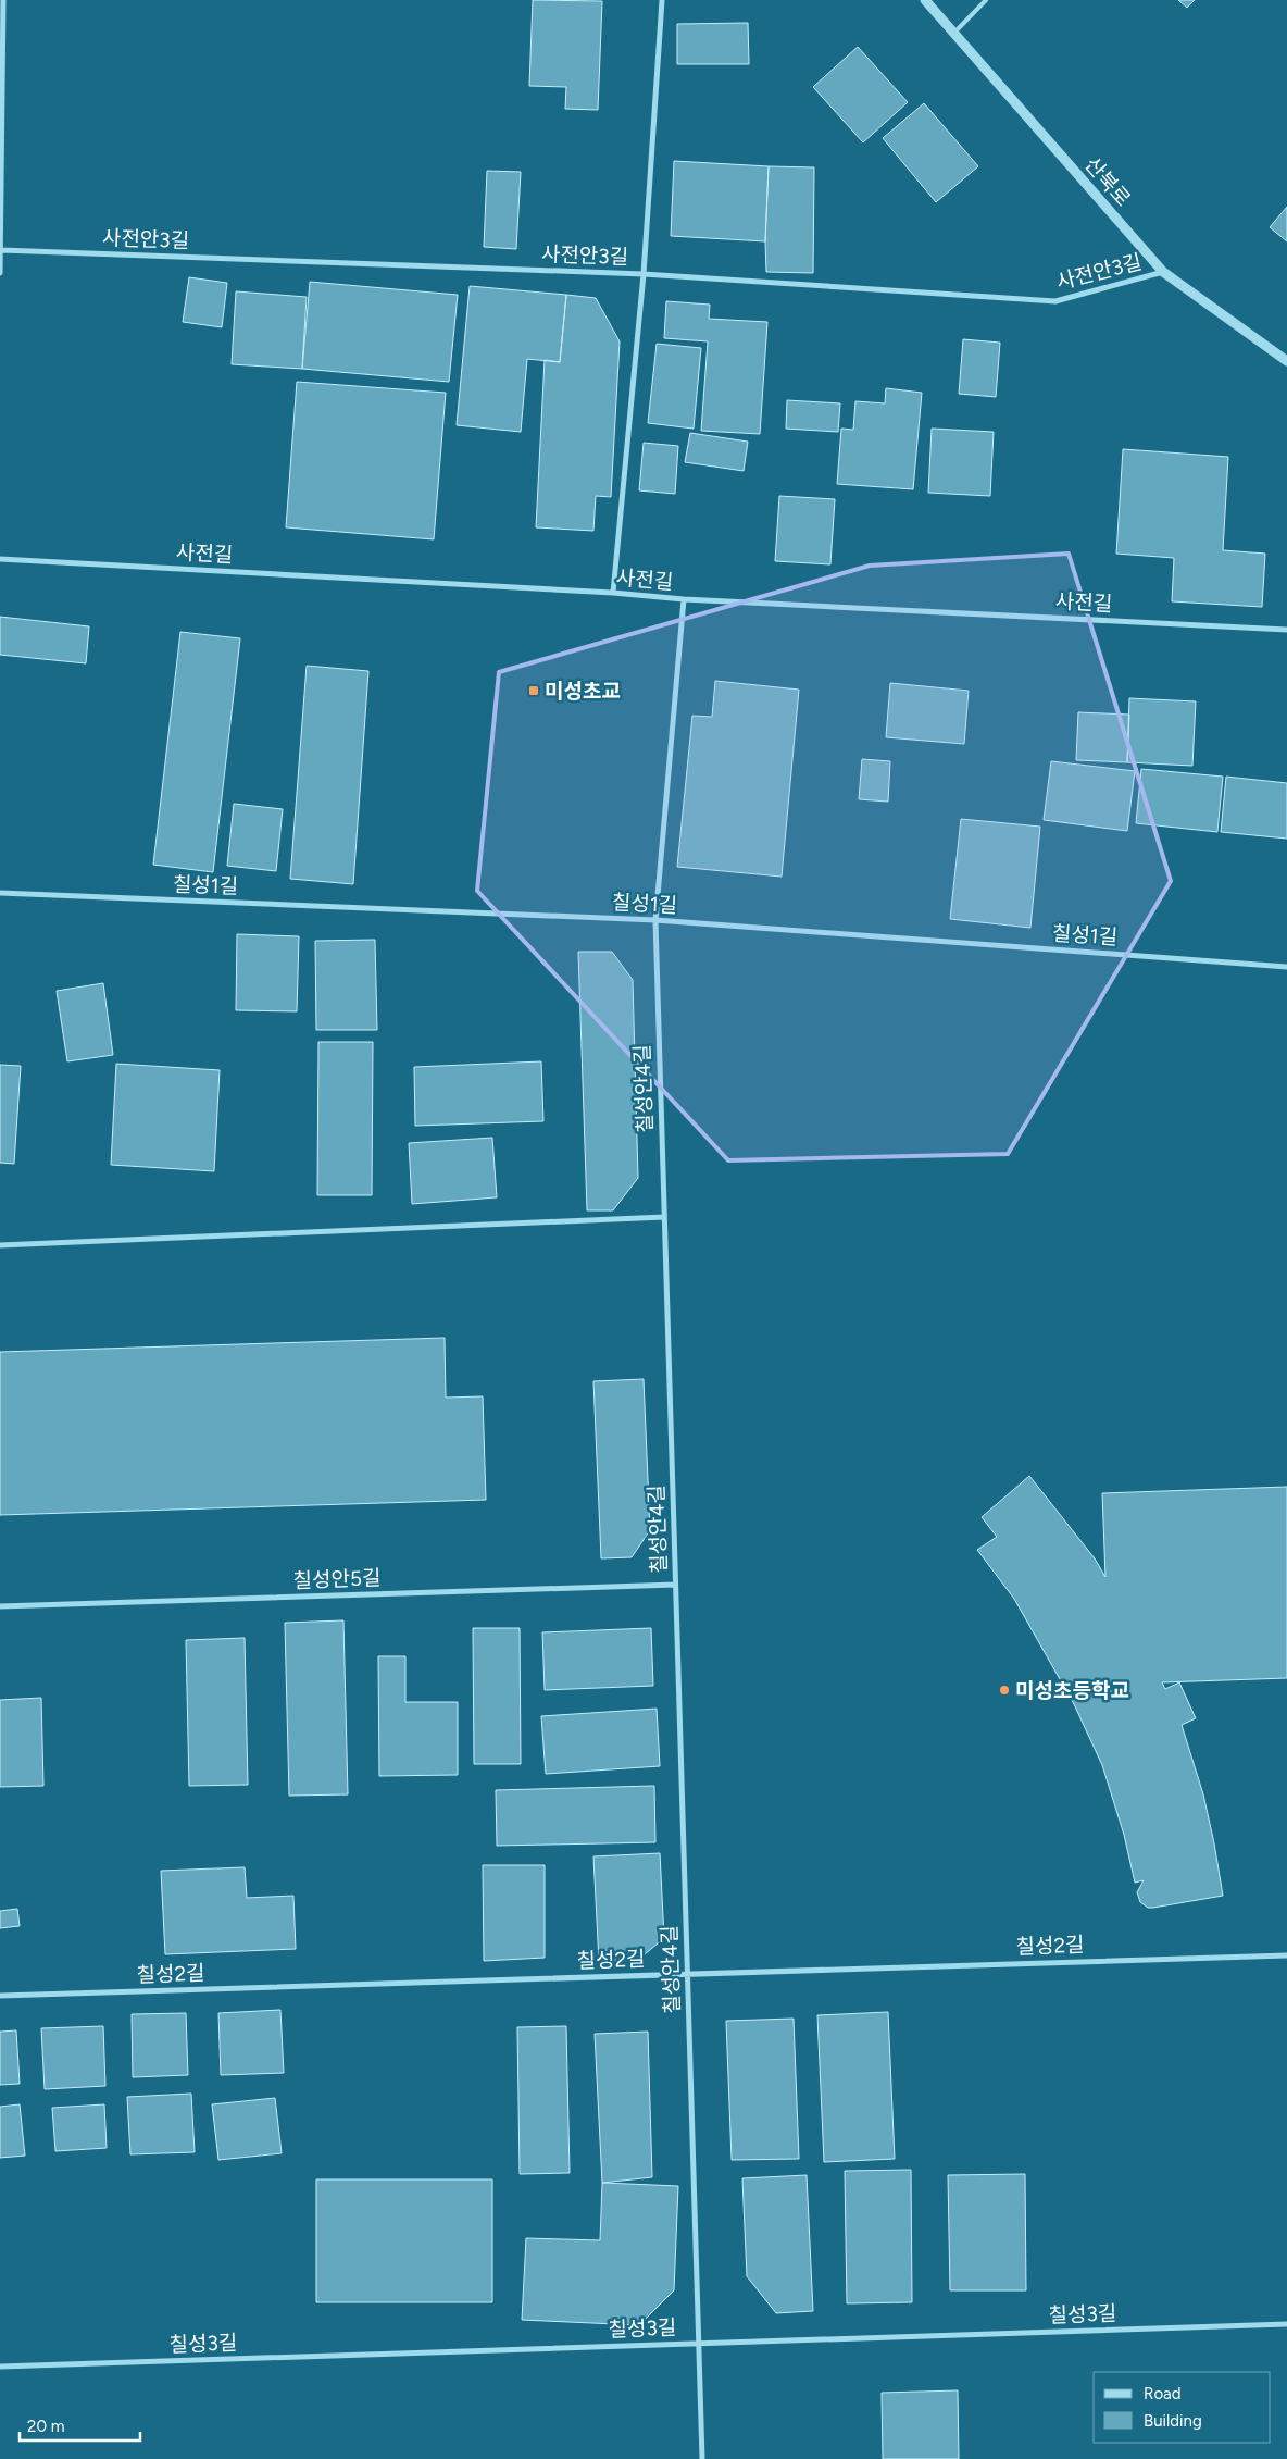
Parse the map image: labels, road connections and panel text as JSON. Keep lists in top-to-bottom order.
{
  "streets": {
    "street": [
      "산북로",
      "사전안3길",
      "사전길",
      "칠성1길",
      "칠성안4길",
      "칠성안5길",
      "칠성2길",
      "칠성3길"
    ]
  },
  "crossings": [
    ["산북로", "사전안3길"],
    ["사전길", "칠성안4길"],
    ["칠성1길", "칠성안4길"],
    ["칠성안4길", "칠성안5길"],
    ["칠성안4길", "칠성2길"],
    ["칠성안4길", "칠성3길"]
  ],
  "places": {
    "transit": ["미성초교"],
    "other": ["미성초등학교"]
  },
  "legend": ["Road", "Building"],
  "scale_bar": "20 m"
}
